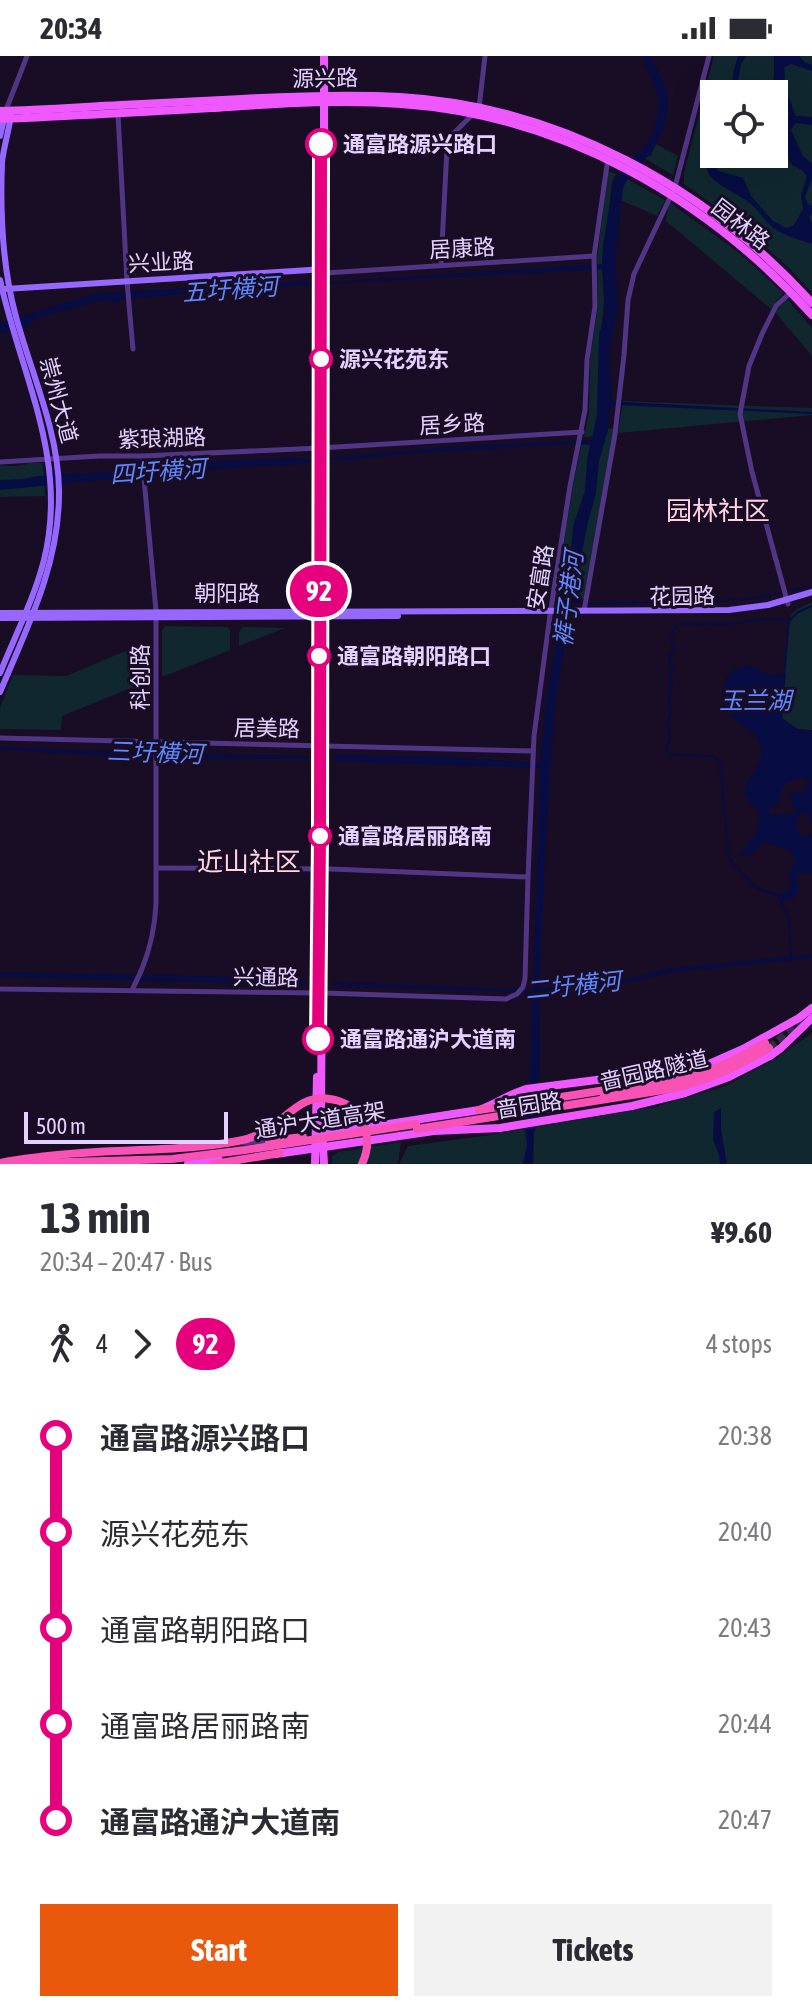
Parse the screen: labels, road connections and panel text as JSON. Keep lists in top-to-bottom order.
{
  "streets": {
    "highway": ["啬园路隧道", "通沪大道高架"],
    "main road": [
      "源兴路",
      "园林路",
      "兴业路",
      "崇州大道",
      "朝阳路",
      "花园路",
      "啬园路"
    ],
    "street": [
      "居康路",
      "居乡路",
      "紫琅湖路",
      "安富路",
      "科创路",
      "居美路",
      "兴通路"
    ]
  },
  "crossings": [
    ["源兴路", "园林路"],
    ["源兴路", "崇州大道"],
    ["源兴路", "安富路"],
    ["居康路", "兴业路"],
    ["居康路", "安富路"],
    ["兴业路", "崇州大道"],
    ["崇州大道", "紫琅湖路"],
    ["崇州大道", "朝阳路"],
    ["居乡路", "紫琅湖路"],
    ["居乡路", "安富路"],
    ["紫琅湖路", "科创路"],
    ["安富路", "朝阳路"],
    ["安富路", "花园路"],
    ["安富路", "居美路"],
    ["安富路", "兴通路"],
    ["朝阳路", "花园路"],
    ["朝阳路", "科创路"],
    ["科创路", "居美路"],
    ["科创路", "兴通路"],
    ["啬园路隧道", "啬园路"]
  ],
  "districts": ["园林社区", "近山社区"],
  "water": [
    "五圩横河",
    "四圩横河",
    "裤子港河",
    "玉兰湖",
    "三圩横河",
    "二圩横河"
  ],
  "places": [
    "通富路源兴路口",
    "源兴花苑东",
    "通富路朝阳路口",
    "通富路居丽路南",
    "通富路通沪大道南"
  ],
  "lines": ["bus line 92"],
  "scale_bar": "500 m",
  "page": {
    "status": "20:34",
    "on_map": "92",
    "scale": "500 m",
    "heading": ["13 min", "20:34 – 20:47 · Bus", "¥9.60"],
    "legs": ["4", "92", "4 stops"],
    "list": [
      {
        "name": "通富路源兴路口",
        "value": "20:38"
      },
      {
        "name": "源兴花苑东",
        "value": "20:40"
      },
      {
        "name": "通富路朝阳路口",
        "value": "20:43"
      },
      {
        "name": "通富路居丽路南",
        "value": "20:44"
      },
      {
        "name": "通富路通沪大道南",
        "value": "20:47"
      }
    ],
    "buttons": ["Start", "Tickets"]
  }
}
